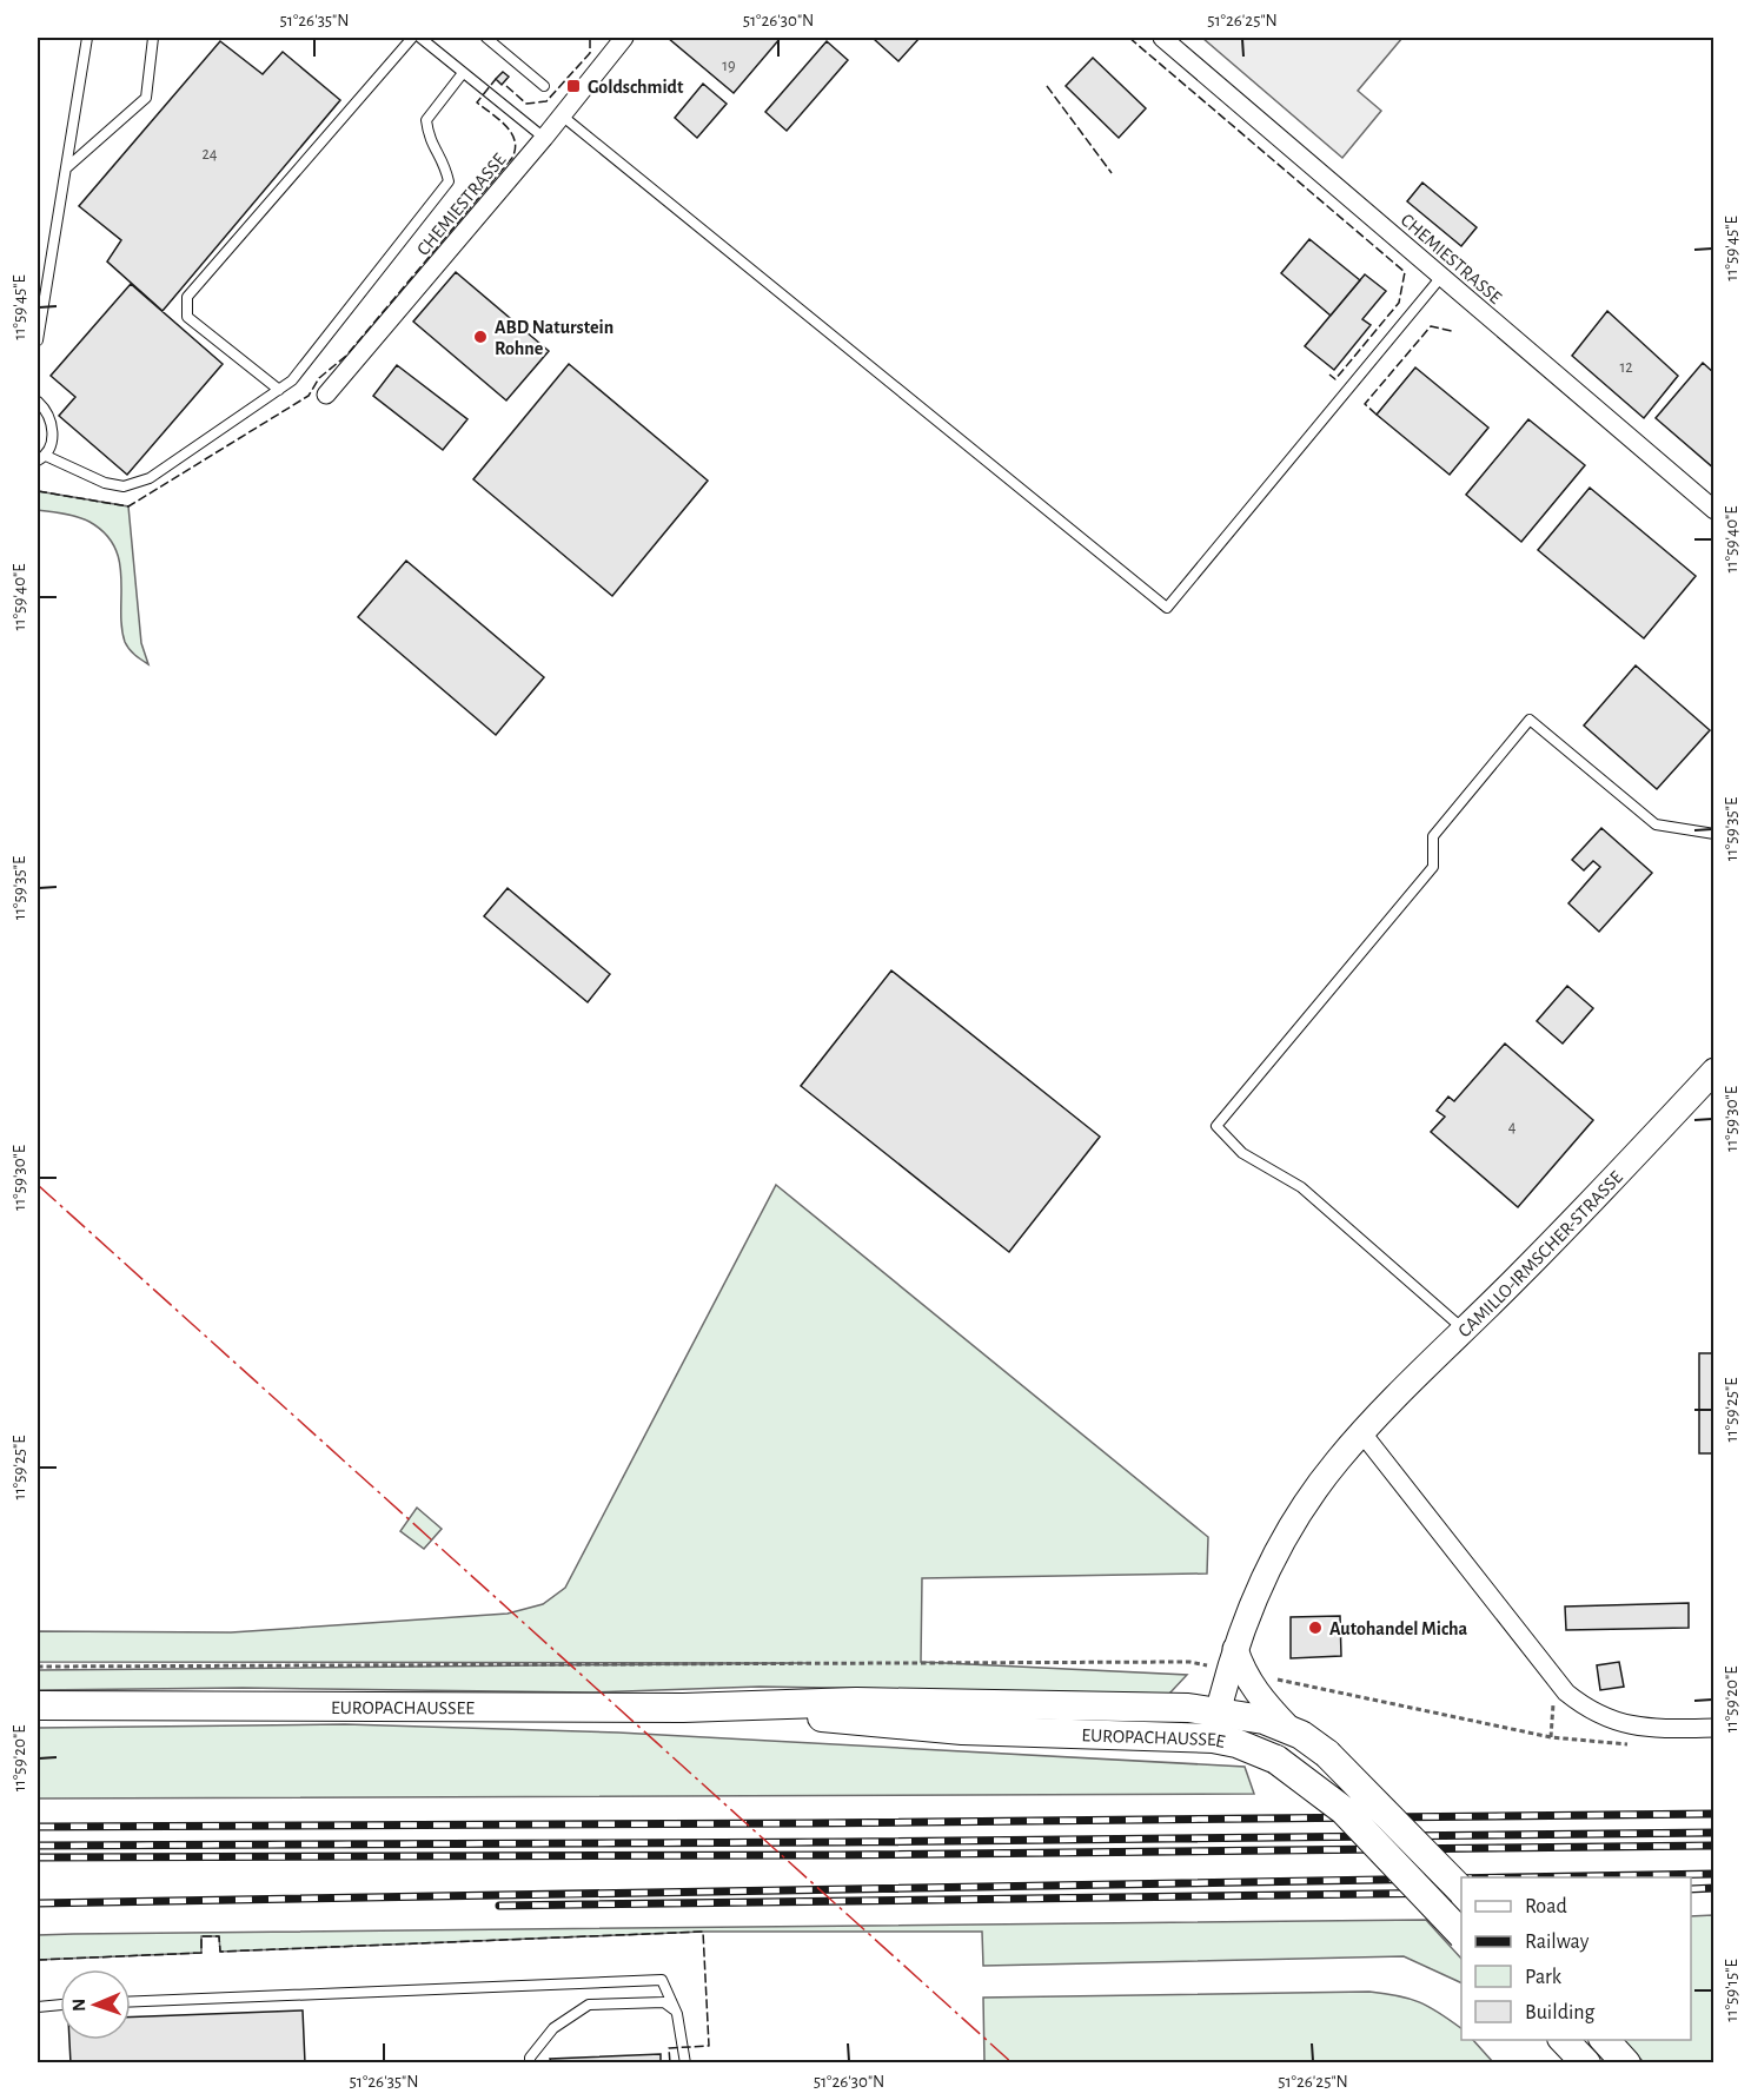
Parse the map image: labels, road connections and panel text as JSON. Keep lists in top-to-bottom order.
{
  "streets": {
    "main road": ["EUROPACHAUSSEE"],
    "street": ["CHEMIESTRASSE", "CAMILLO-IRMSCHER-STRASSE"]
  },
  "crossings": [
    ["CAMILLO-IRMSCHER-STRASSE", "EUROPACHAUSSEE"]
  ],
  "places": {
    "transit": ["Goldschmidt"],
    "other": ["ABD Naturstein Rohne", "Autohandel Micha"]
  },
  "house_numbers": [
    "19",
    "24",
    "12",
    "4"
  ],
  "legend": [
    "Road",
    "Railway",
    "Park",
    "Building"
  ],
  "north": "left",
  "coordinates": [
    "51°26'35\"N",
    "51°26'30\"N",
    "51°26'25\"N",
    "11°59'45\"E",
    "11°59'40\"E",
    "11°59'35\"E",
    "11°59'30\"E",
    "11°59'25\"E",
    "11°59'20\"E",
    "11°59'15\"E"
  ]
}
